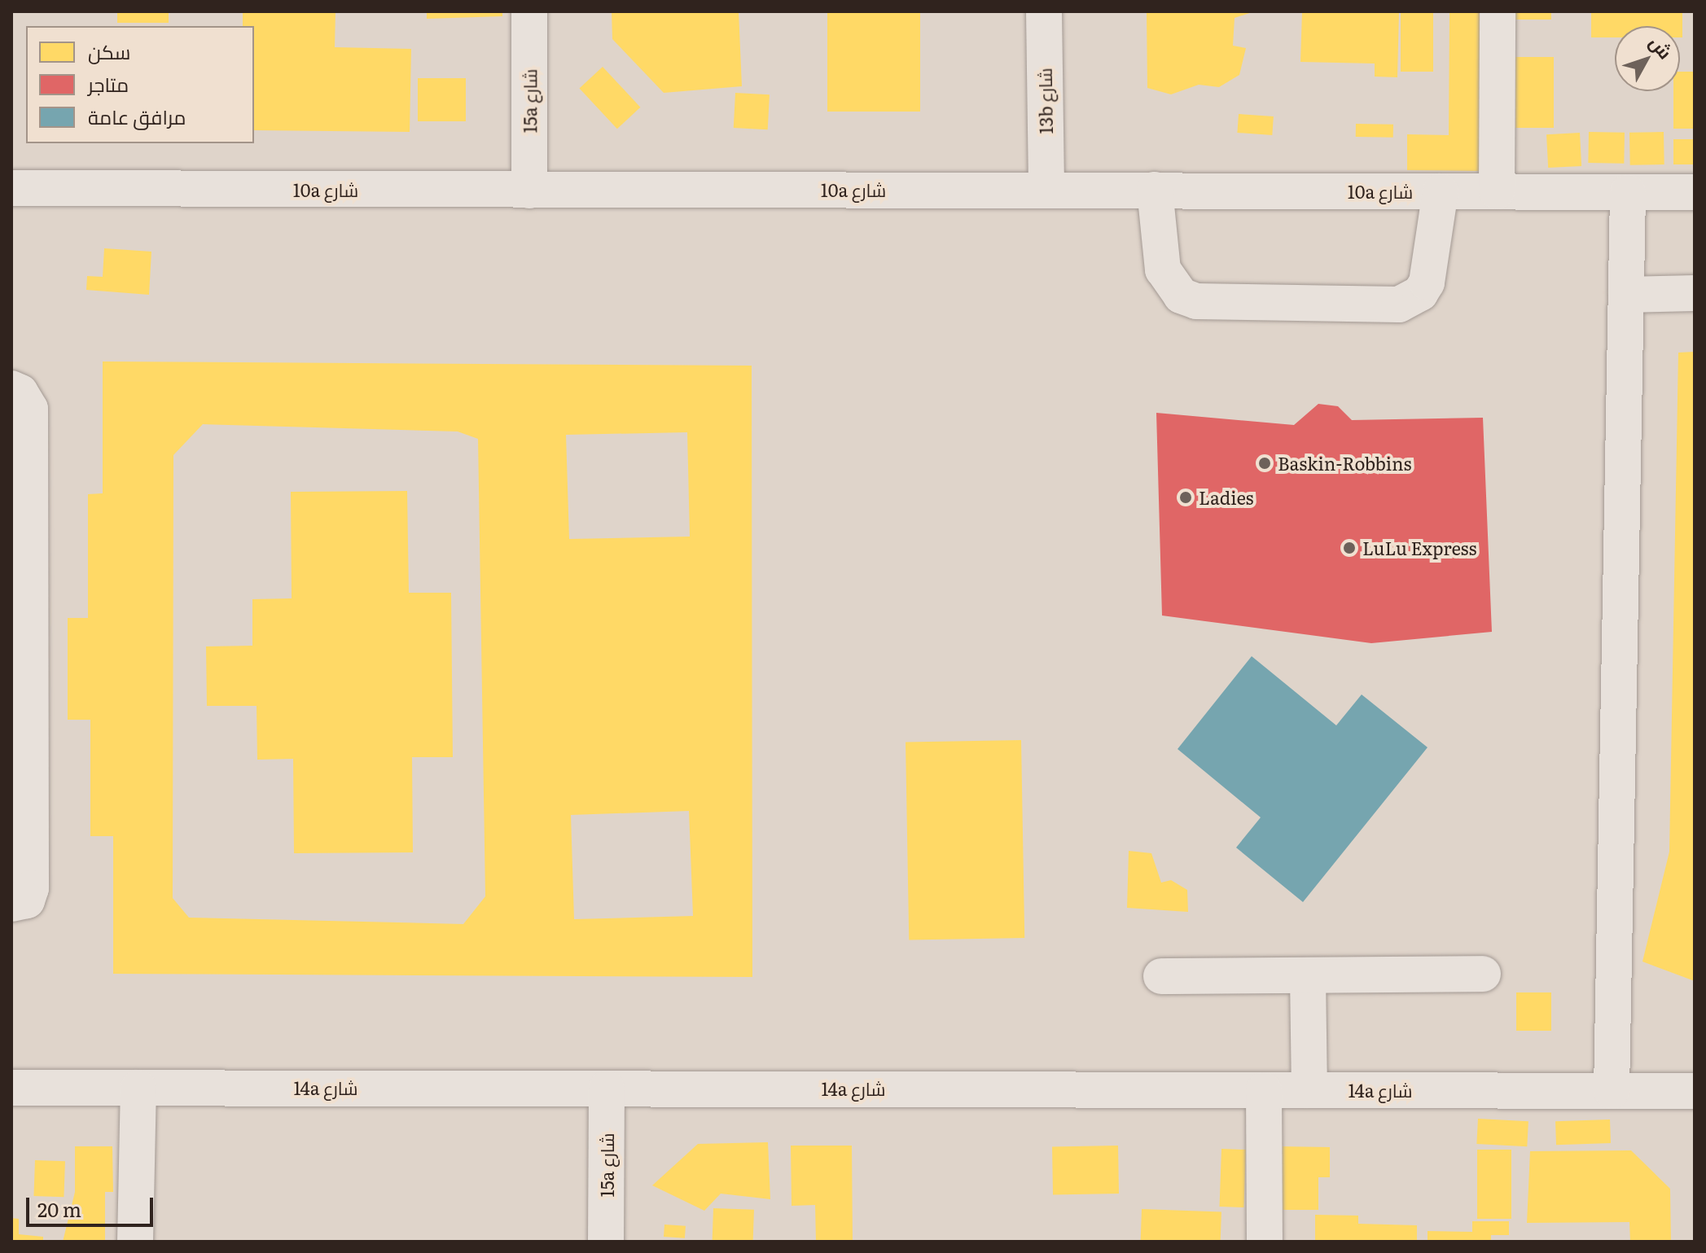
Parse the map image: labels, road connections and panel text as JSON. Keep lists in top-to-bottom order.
{
  "streets": {
    "street": [
      "15a شارع",
      "13b شارع",
      "10a شارع",
      "14a شارع"
    ]
  },
  "crossings": [
    ["15a شارع", "10a شارع"],
    ["15a شارع", "14a شارع"],
    ["13b شارع", "10a شارع"]
  ],
  "places": ["Baskin-Robbins", "Ladies", "LuLu Express"],
  "legend": ["سكن", "متاجر", "مرافق عامة"],
  "scale_bar": "20 m",
  "north": "top right"
}
